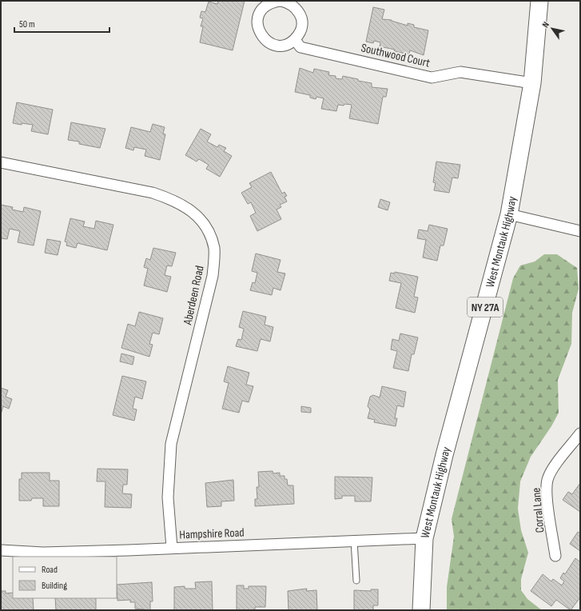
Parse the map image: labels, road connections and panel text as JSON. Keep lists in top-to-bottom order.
{
  "streets": {
    "main road": ["West Montauk Highway", "NY 27A"],
    "street": [
      "Southwood Court",
      "Aberdeen Road",
      "Corral Lane",
      "Hampshire Road"
    ]
  },
  "crossings": [
    ["Southwood Court", "West Montauk Highway"],
    ["West Montauk Highway", "Hampshire Road"],
    ["Aberdeen Road", "Hampshire Road"]
  ],
  "legend": ["Road", "Building"],
  "scale_bar": "50 m",
  "north": "top left"
}
